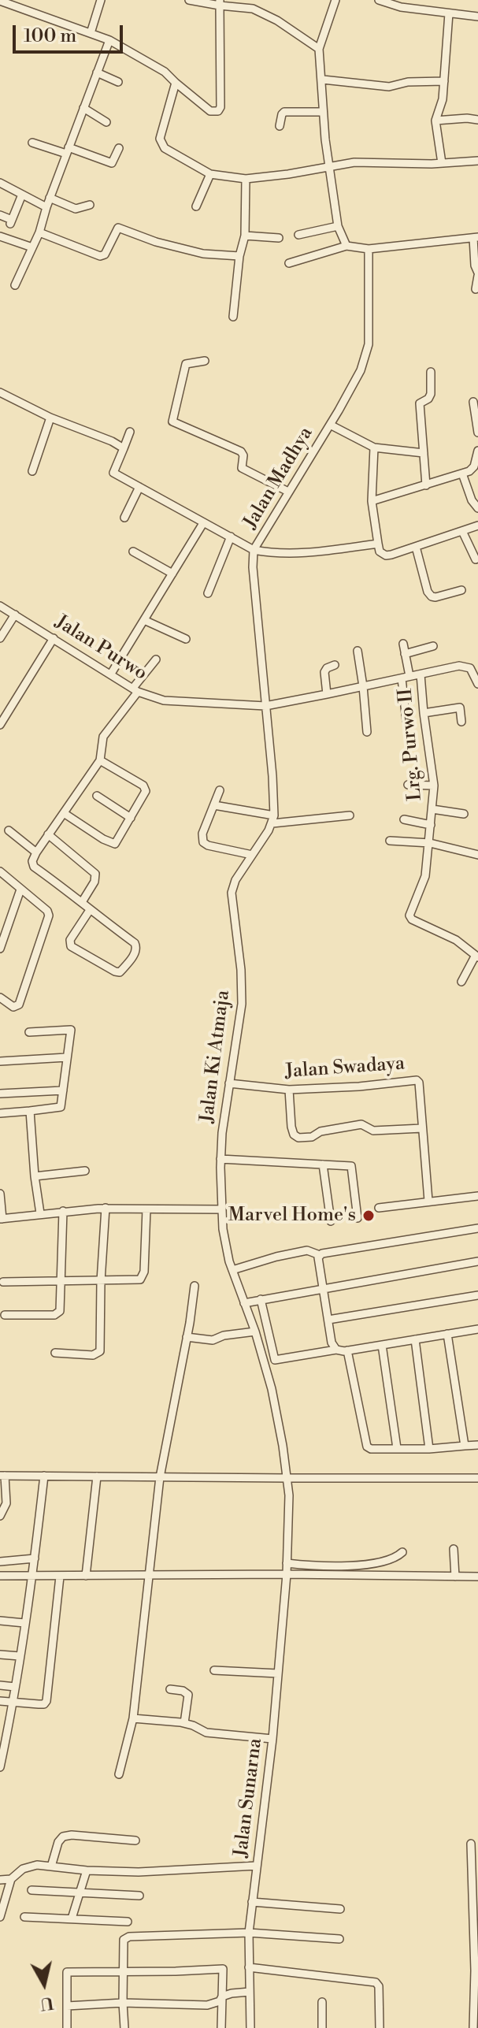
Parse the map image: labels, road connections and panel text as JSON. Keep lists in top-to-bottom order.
{
  "streets": {
    "street": [
      "Jalan Madhya",
      "Jalan Purwo",
      "Lrg. Purwo II",
      "Jalan Ki Atmaja",
      "Jalan Swadaya",
      "Jalan Sunarna"
    ]
  },
  "crossings": [
    ["Jalan Madhya", "Jalan Purwo"],
    ["Jalan Madhya", "Lrg. Purwo II"],
    ["Jalan Purwo", "Lrg. Purwo II"],
    ["Jalan Ki Atmaja", "Jalan Swadaya"],
    ["Jalan Ki Atmaja", "Jalan Sunarna"]
  ],
  "places": ["Marvel Home's"],
  "scale_bar": "100 m",
  "north": "bottom"
}
